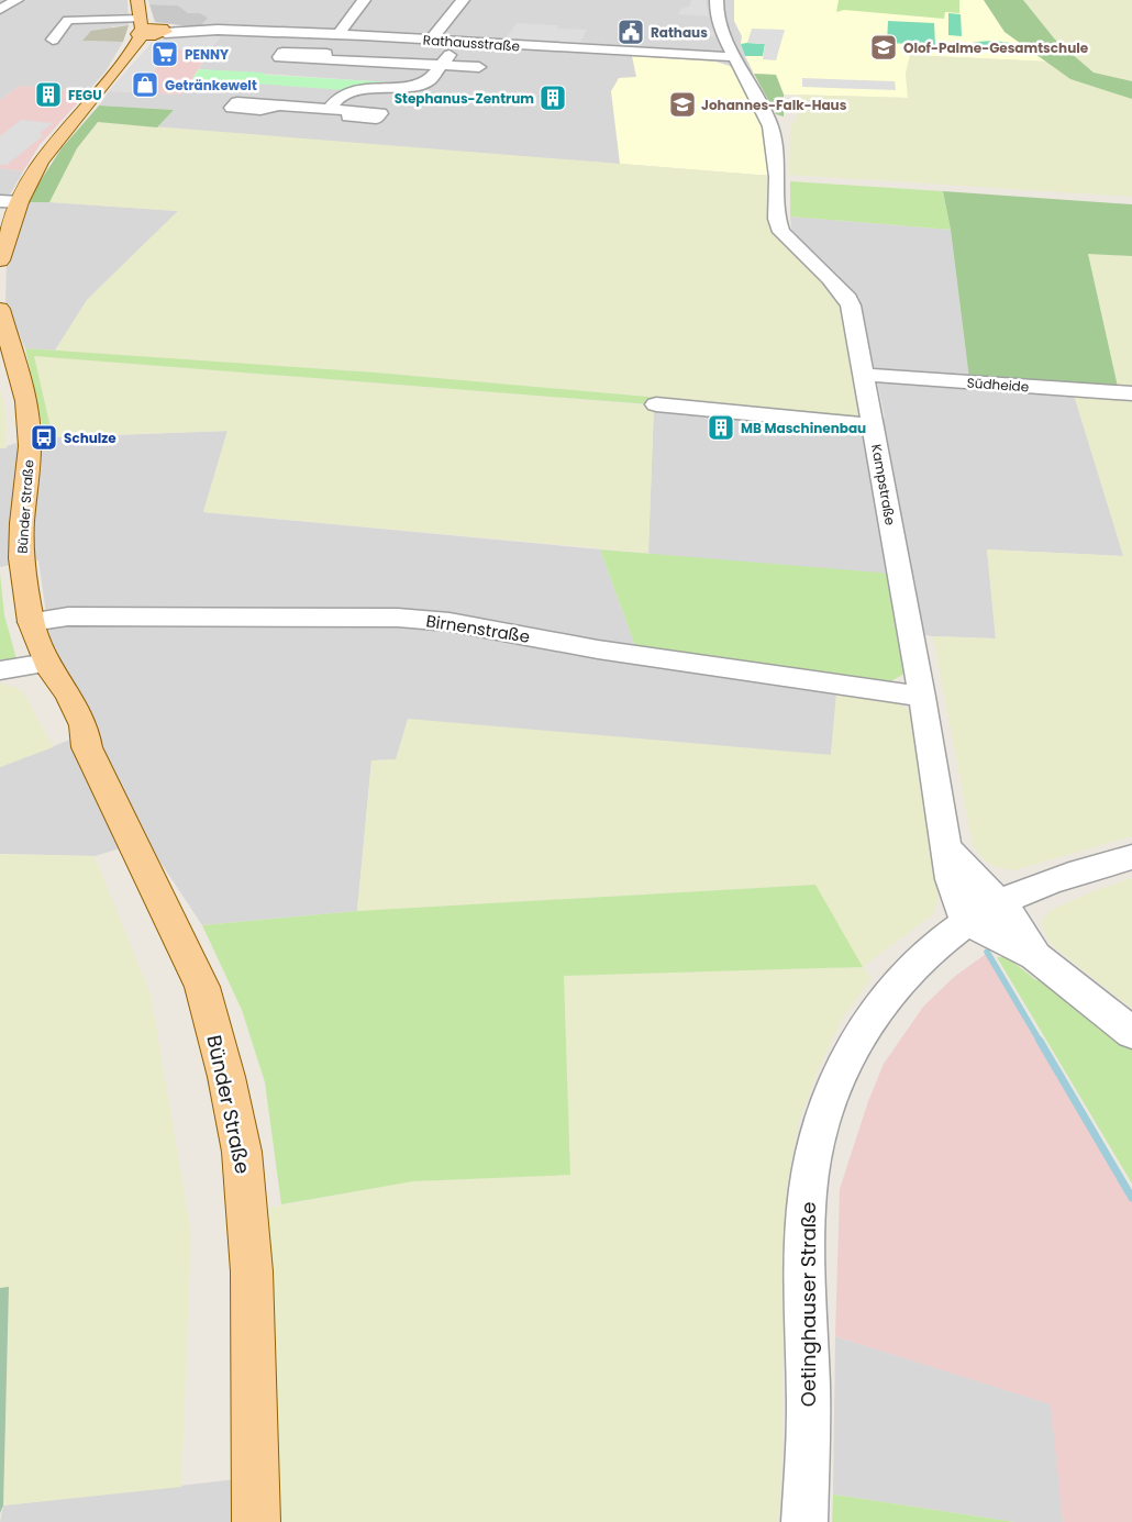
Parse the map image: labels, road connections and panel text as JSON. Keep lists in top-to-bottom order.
{
  "streets": {
    "main road": ["Bünder Straße"],
    "street": [
      "Rathausstraße",
      "Südheide",
      "Kampstraße",
      "Birnenstraße",
      "Oetinghauser Straße"
    ]
  },
  "crossings": [
    ["Rathausstraße", "Kampstraße"],
    ["Südheide", "Kampstraße"],
    ["Kampstraße", "Birnenstraße"],
    ["Kampstraße", "Oetinghauser Straße"],
    ["Bünder Straße", "Birnenstraße"]
  ],
  "places": {
    "public building": ["Rathaus"],
    "school or university": ["Olof-Palme-Gesamtschule", "Johannes-Falk-Haus"],
    "supermarket": ["PENNY"],
    "shop": ["Getränkewelt"],
    "building": ["FEGU", "Stephanus-Zentrum", "MB Maschinenbau"],
    "bus stop": ["Schulze"]
  }
}
